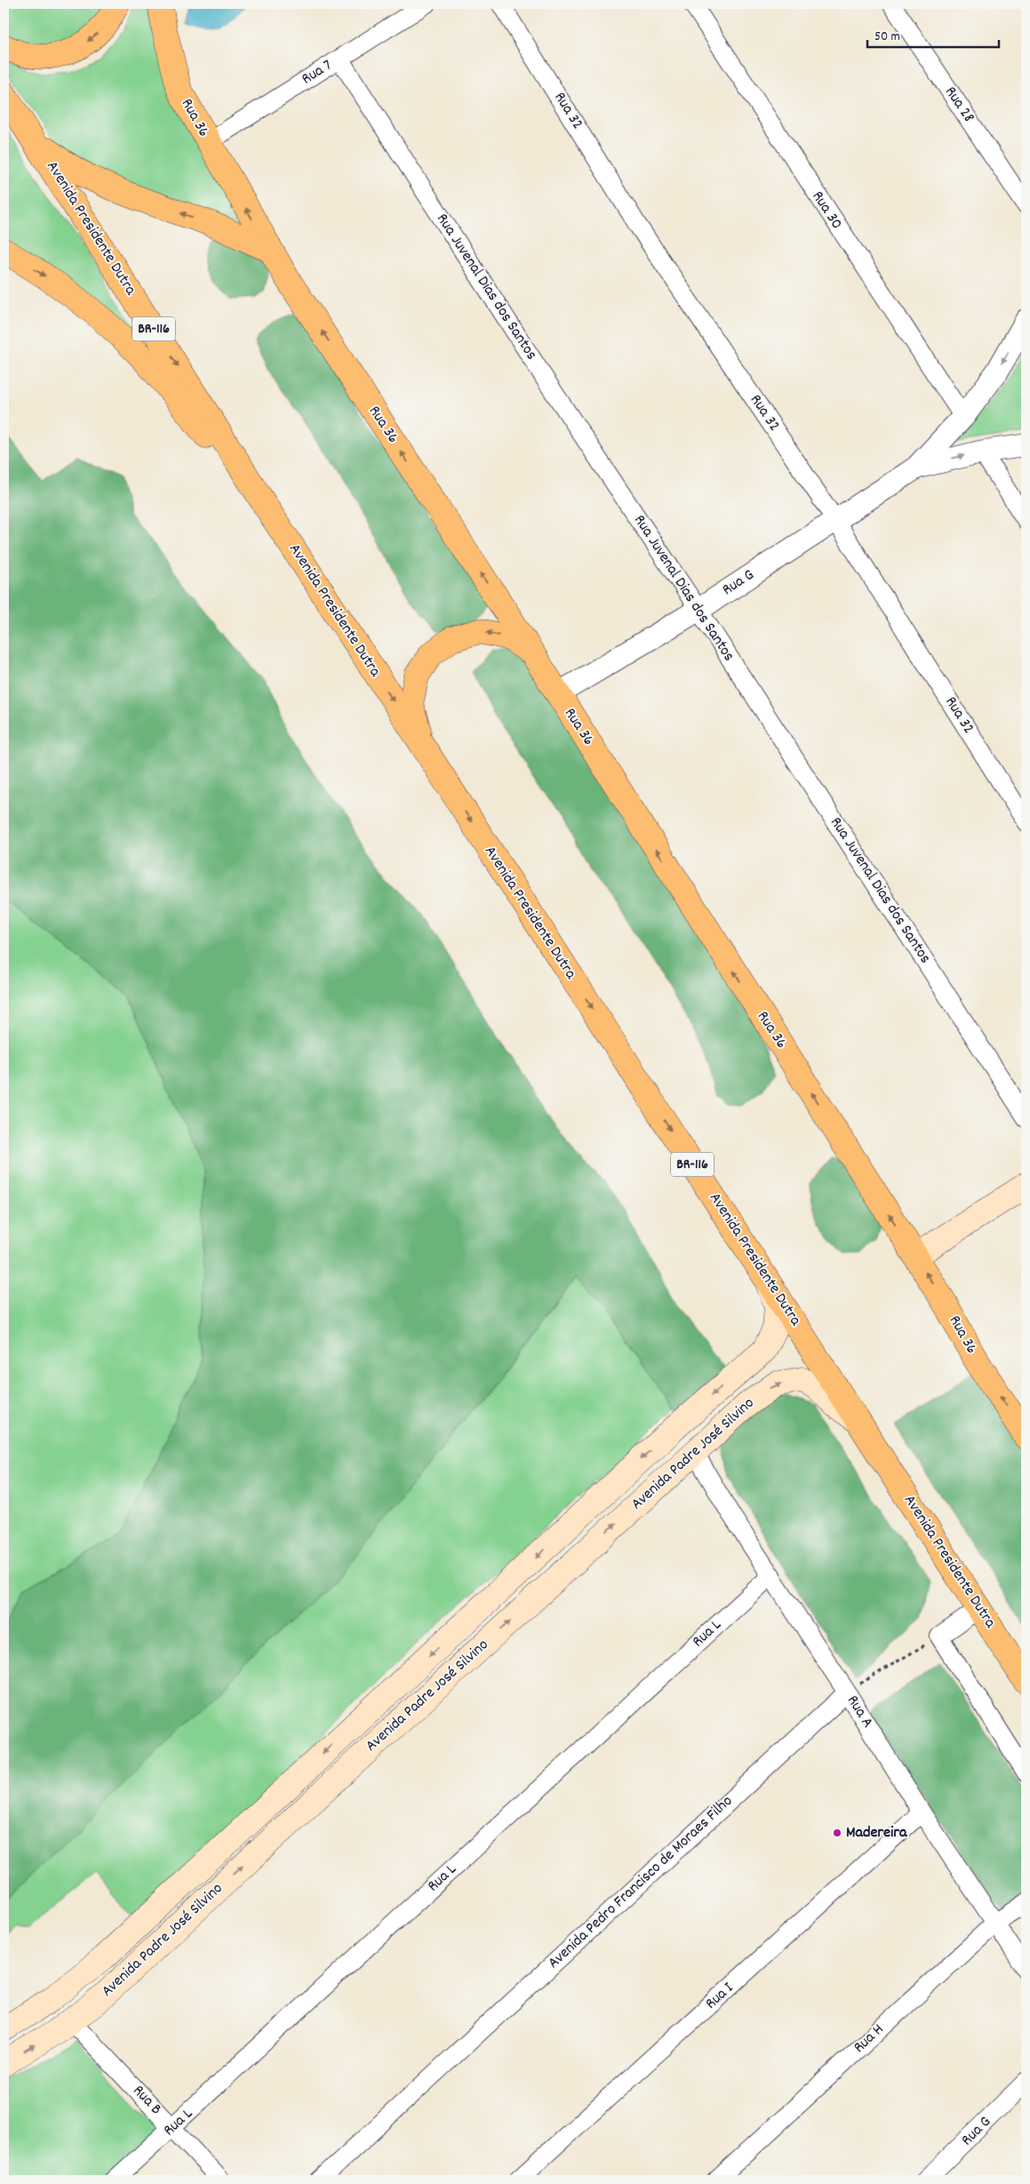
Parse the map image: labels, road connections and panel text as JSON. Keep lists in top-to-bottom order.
{
  "streets": {
    "highway": ["Rua 36", "Avenida Presidente Dutra", "BR-116"],
    "main road": ["Avenida Padre José Silvino"],
    "street": [
      "Rua 7",
      "Rua 28",
      "Rua 32",
      "Rua 30",
      "Rua Juvenal Dias dos Santos",
      "Rua G",
      "Rua L",
      "Rua A",
      "Avenida Pedro Francisco de Moraes Filho",
      "Rua I",
      "Rua H",
      "Rua B"
    ]
  },
  "crossings": [
    ["Rua 7", "Rua 36"],
    ["Rua 7", "Rua Juvenal Dias dos Santos"],
    ["Rua 32", "Rua G"],
    ["Rua 36", "Rua G"],
    ["Avenida Presidente Dutra", "BR-116"],
    ["Avenida Presidente Dutra", "Avenida Padre José Silvino"],
    ["Rua Juvenal Dias dos Santos", "Rua G"],
    ["Avenida Padre José Silvino", "Rua A"],
    ["Avenida Padre José Silvino", "Rua B"],
    ["Rua L", "Rua A"],
    ["Rua L", "Rua B"],
    ["Rua A", "Avenida Pedro Francisco de Moraes Filho"],
    ["Rua A", "Rua I"],
    ["Rua A", "Rua H"]
  ],
  "one_way": ["Rua 36", "Avenida Presidente Dutra"],
  "places": ["Madereira"],
  "scale_bar": "50 m"
}
